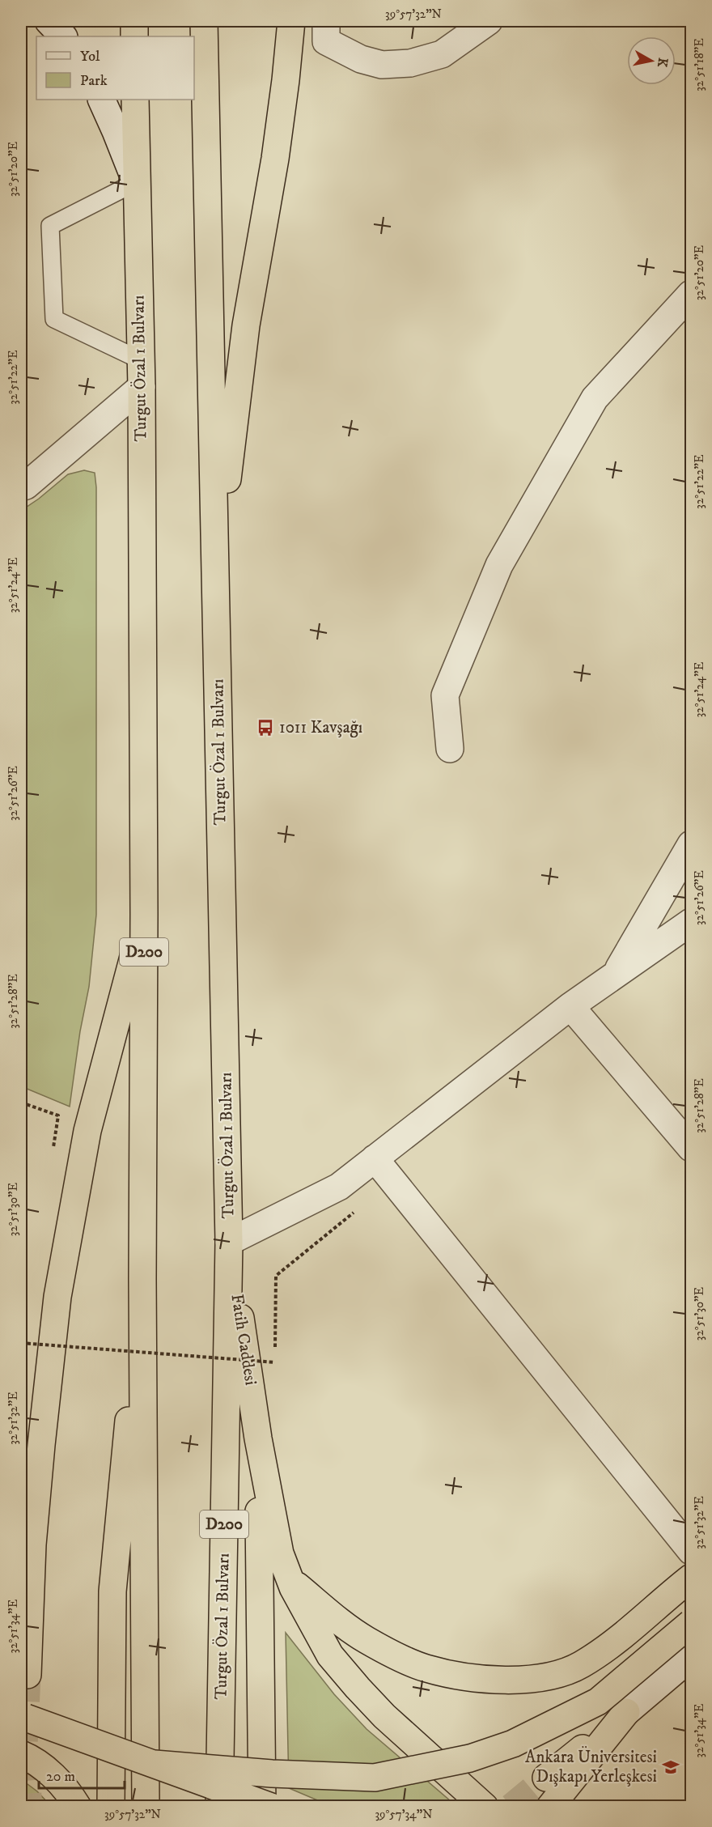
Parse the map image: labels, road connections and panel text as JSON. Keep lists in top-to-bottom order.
{
  "streets": {
    "highway": ["Turgut Özal 1 Bulvarı", "D200", "Fatih Caddesi"]
  },
  "crossings": [
    ["Turgut Özal 1 Bulvarı", "Fatih Caddesi"],
    ["D200", "Fatih Caddesi"]
  ],
  "places": {
    "bus stop": ["1011 Kavşağı"],
    "school or university": ["Ankara Üniversitesi Dışkapı Yerleşkesi"]
  },
  "legend": ["Yol", "Park"],
  "scale_bar": "20 m",
  "north": "right",
  "coordinates": [
    "39°57'32\"N",
    "32°51'18\"E",
    "32°51'20\"E",
    "32°51'22\"E",
    "32°51'24\"E",
    "32°51'26\"E",
    "32°51'28\"E",
    "32°51'30\"E",
    "32°51'32\"E",
    "32°51'34\"E",
    "39°57'34\"N"
  ]
}
